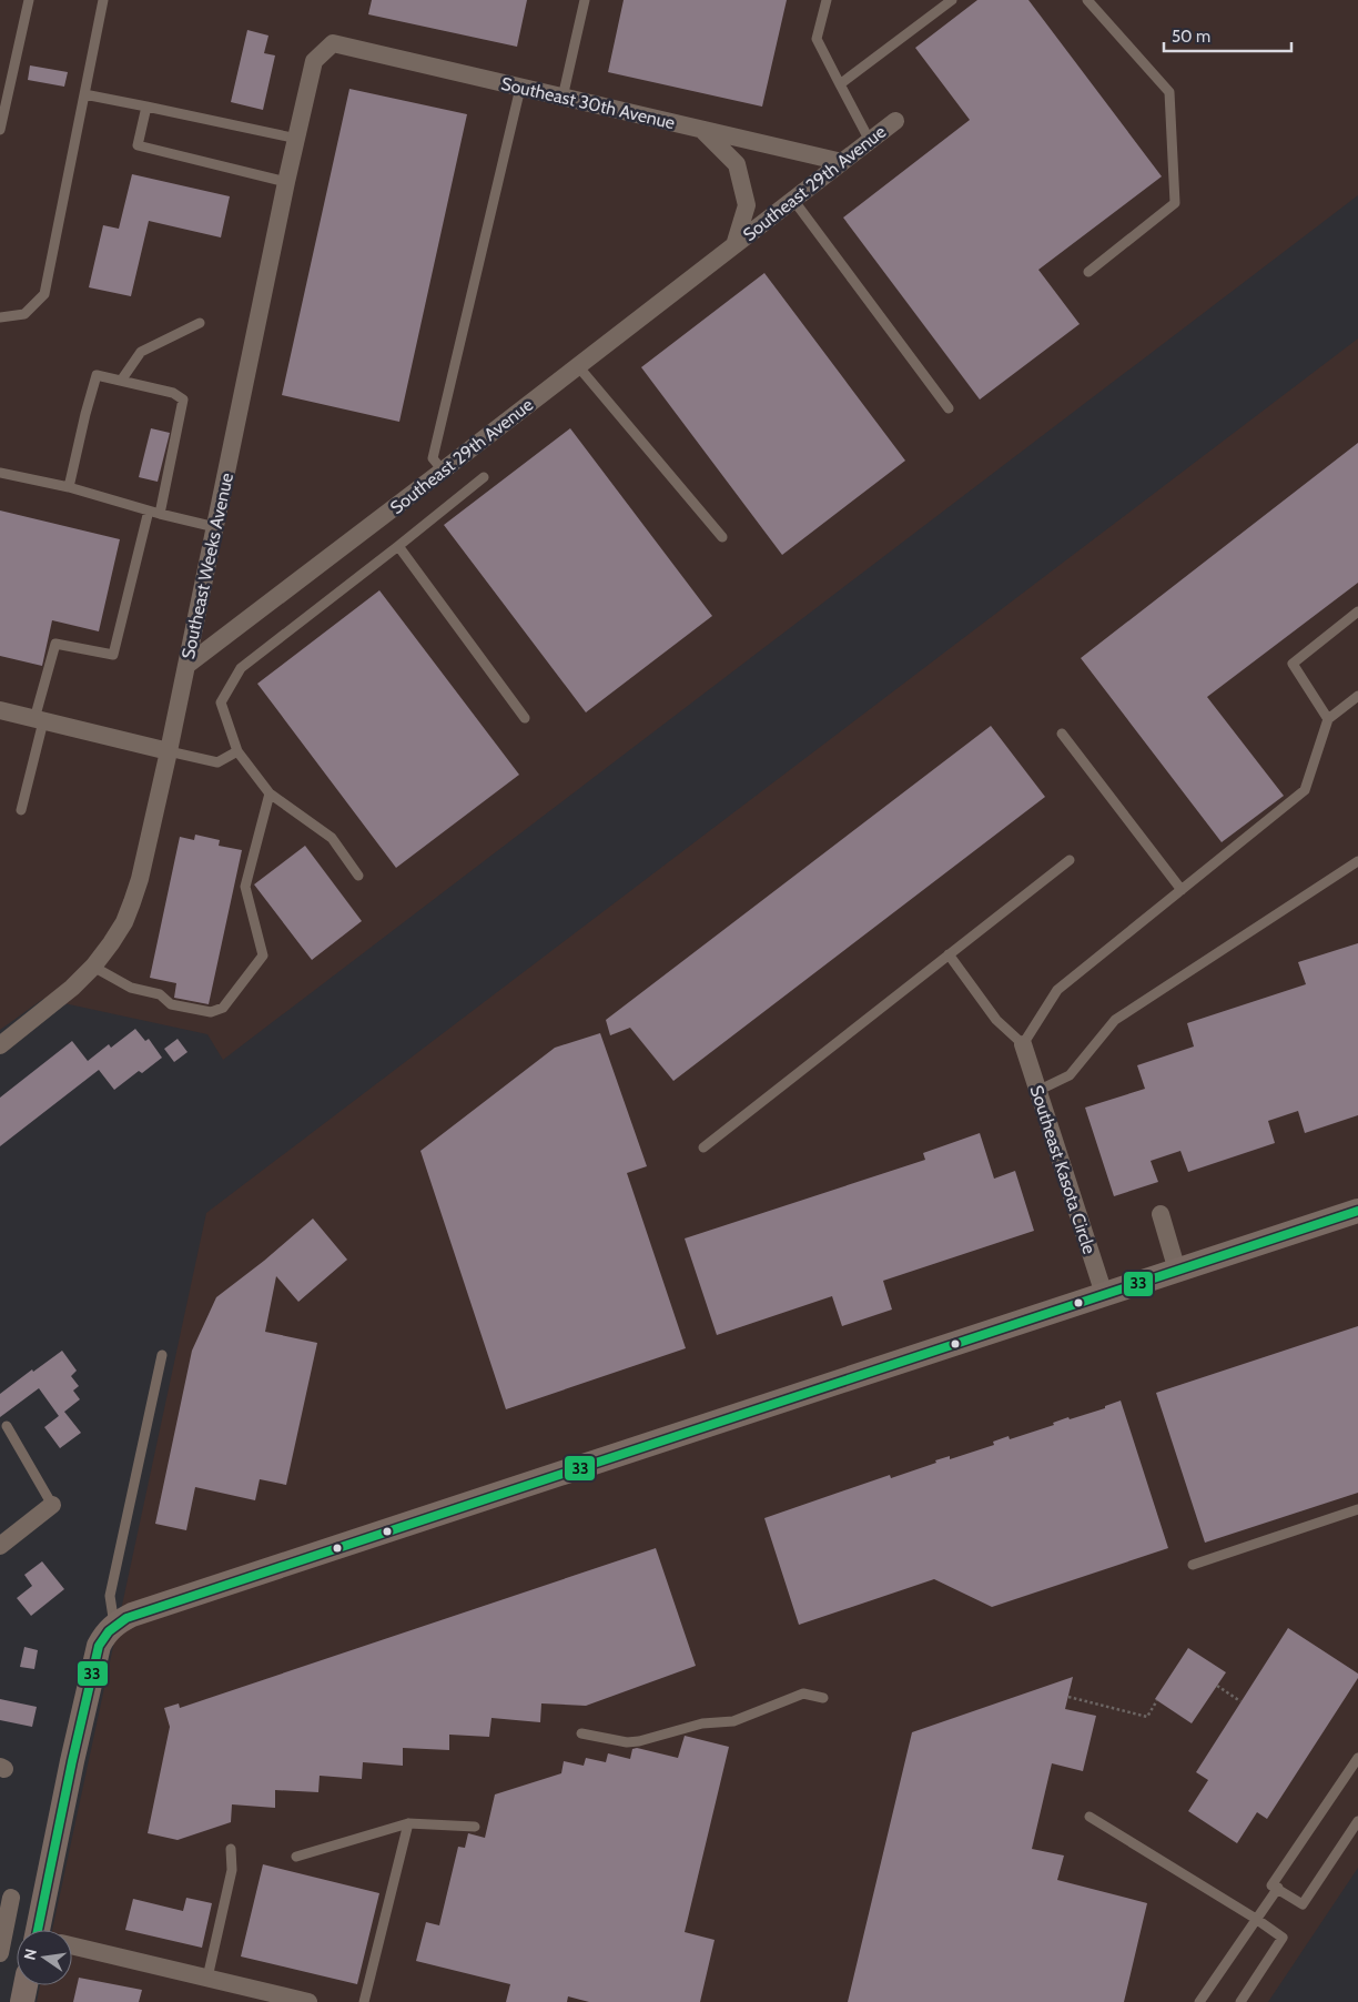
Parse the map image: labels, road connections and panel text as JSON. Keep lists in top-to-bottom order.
{
  "streets": {
    "street": [
      "Southeast 30th Avenue",
      "Southeast 29th Avenue",
      "Southeast Weeks Avenue",
      "Southeast Kasota Circle"
    ]
  },
  "crossings": [
    ["Southeast 30th Avenue", "Southeast 29th Avenue"],
    ["Southeast 30th Avenue", "Southeast Weeks Avenue"],
    ["Southeast 29th Avenue", "Southeast Weeks Avenue"]
  ],
  "lines": ["transit line 33"],
  "scale_bar": "50 m",
  "north": "left"
}
